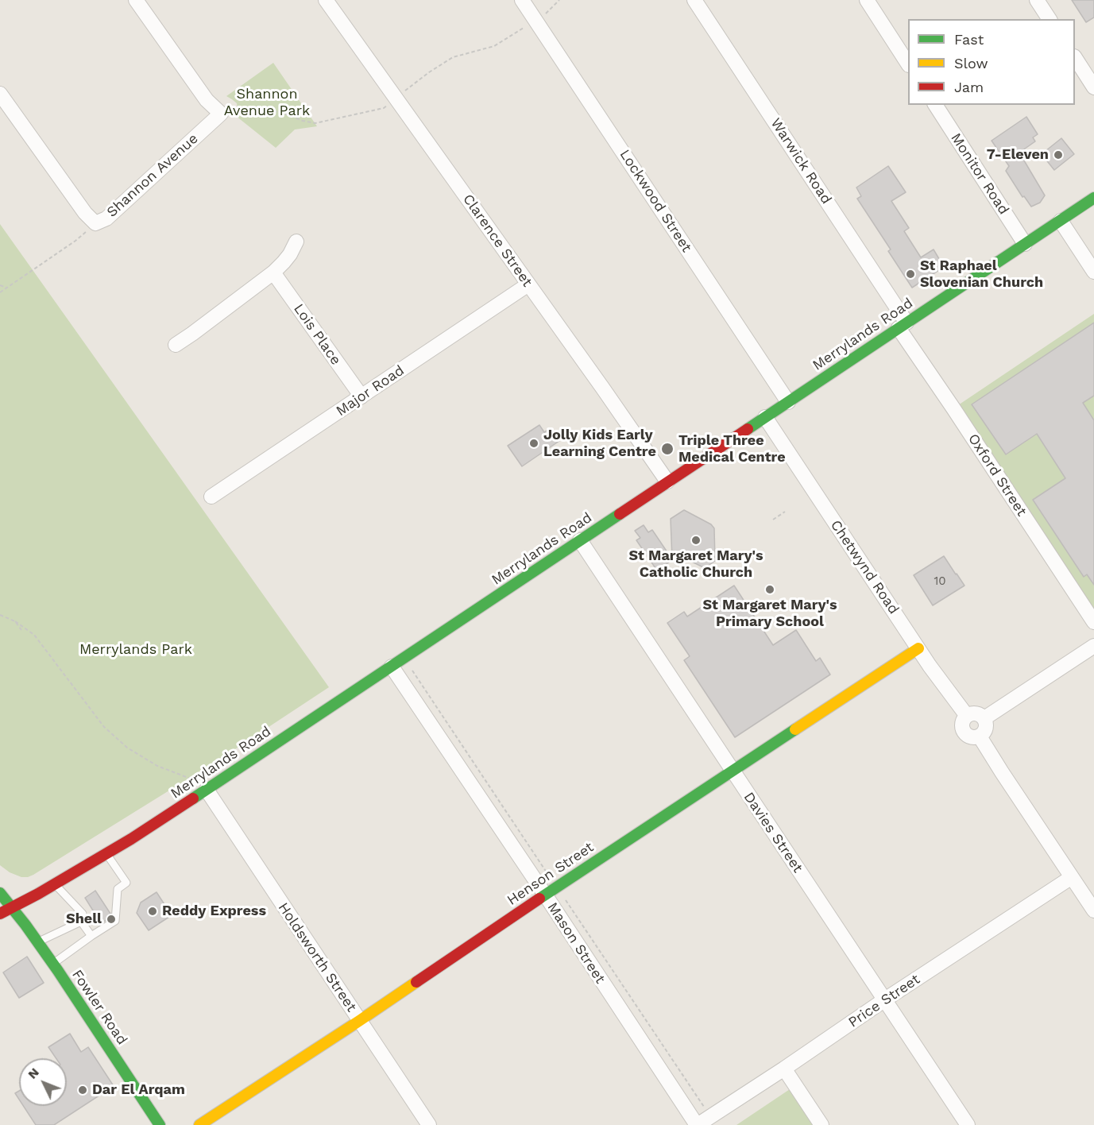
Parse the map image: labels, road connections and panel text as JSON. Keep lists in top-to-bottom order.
{
  "streets": {
    "main road": ["Merrylands Road", "Henson Street", "Fowler Road"],
    "street": [
      "Warwick Road",
      "Monitor Road",
      "Shannon Avenue",
      "Lockwood Street",
      "Clarence Street",
      "Lois Place",
      "Major Road",
      "Oxford Street",
      "Chetwynd Road",
      "Davies Street",
      "Mason Street",
      "Holdsworth Street",
      "Price Street"
    ]
  },
  "crossings": [
    ["Warwick Road", "Merrylands Road"],
    ["Warwick Road", "Oxford Street"],
    ["Monitor Road", "Merrylands Road"],
    ["Lockwood Street", "Merrylands Road"],
    ["Clarence Street", "Merrylands Road"],
    ["Clarence Street", "Major Road"],
    ["Lois Place", "Major Road"],
    ["Merrylands Road", "Oxford Street"],
    ["Merrylands Road", "Chetwynd Road"],
    ["Merrylands Road", "Davies Street"],
    ["Merrylands Road", "Mason Street"],
    ["Merrylands Road", "Holdsworth Street"],
    ["Merrylands Road", "Fowler Road"],
    ["Chetwynd Road", "Henson Street"],
    ["Davies Street", "Henson Street"],
    ["Davies Street", "Price Street"],
    ["Henson Street", "Mason Street"],
    ["Henson Street", "Holdsworth Street"],
    ["Mason Street", "Price Street"]
  ],
  "parks": ["Shannon Avenue Park", "Merrylands Park"],
  "places": [
    "7-Eleven",
    "St Raphael Slovenian Church",
    "Jolly Kids Early Learning Centre",
    "Triple Three Medical Centre",
    "St Margaret Mary's Catholic Church",
    "St Margaret Mary's Primary School",
    "Reddy Express",
    "Shell",
    "Dar El Arqam"
  ],
  "house_numbers": ["10"],
  "legend": ["Fast", "Slow", "Jam"],
  "north": "top left"
}
